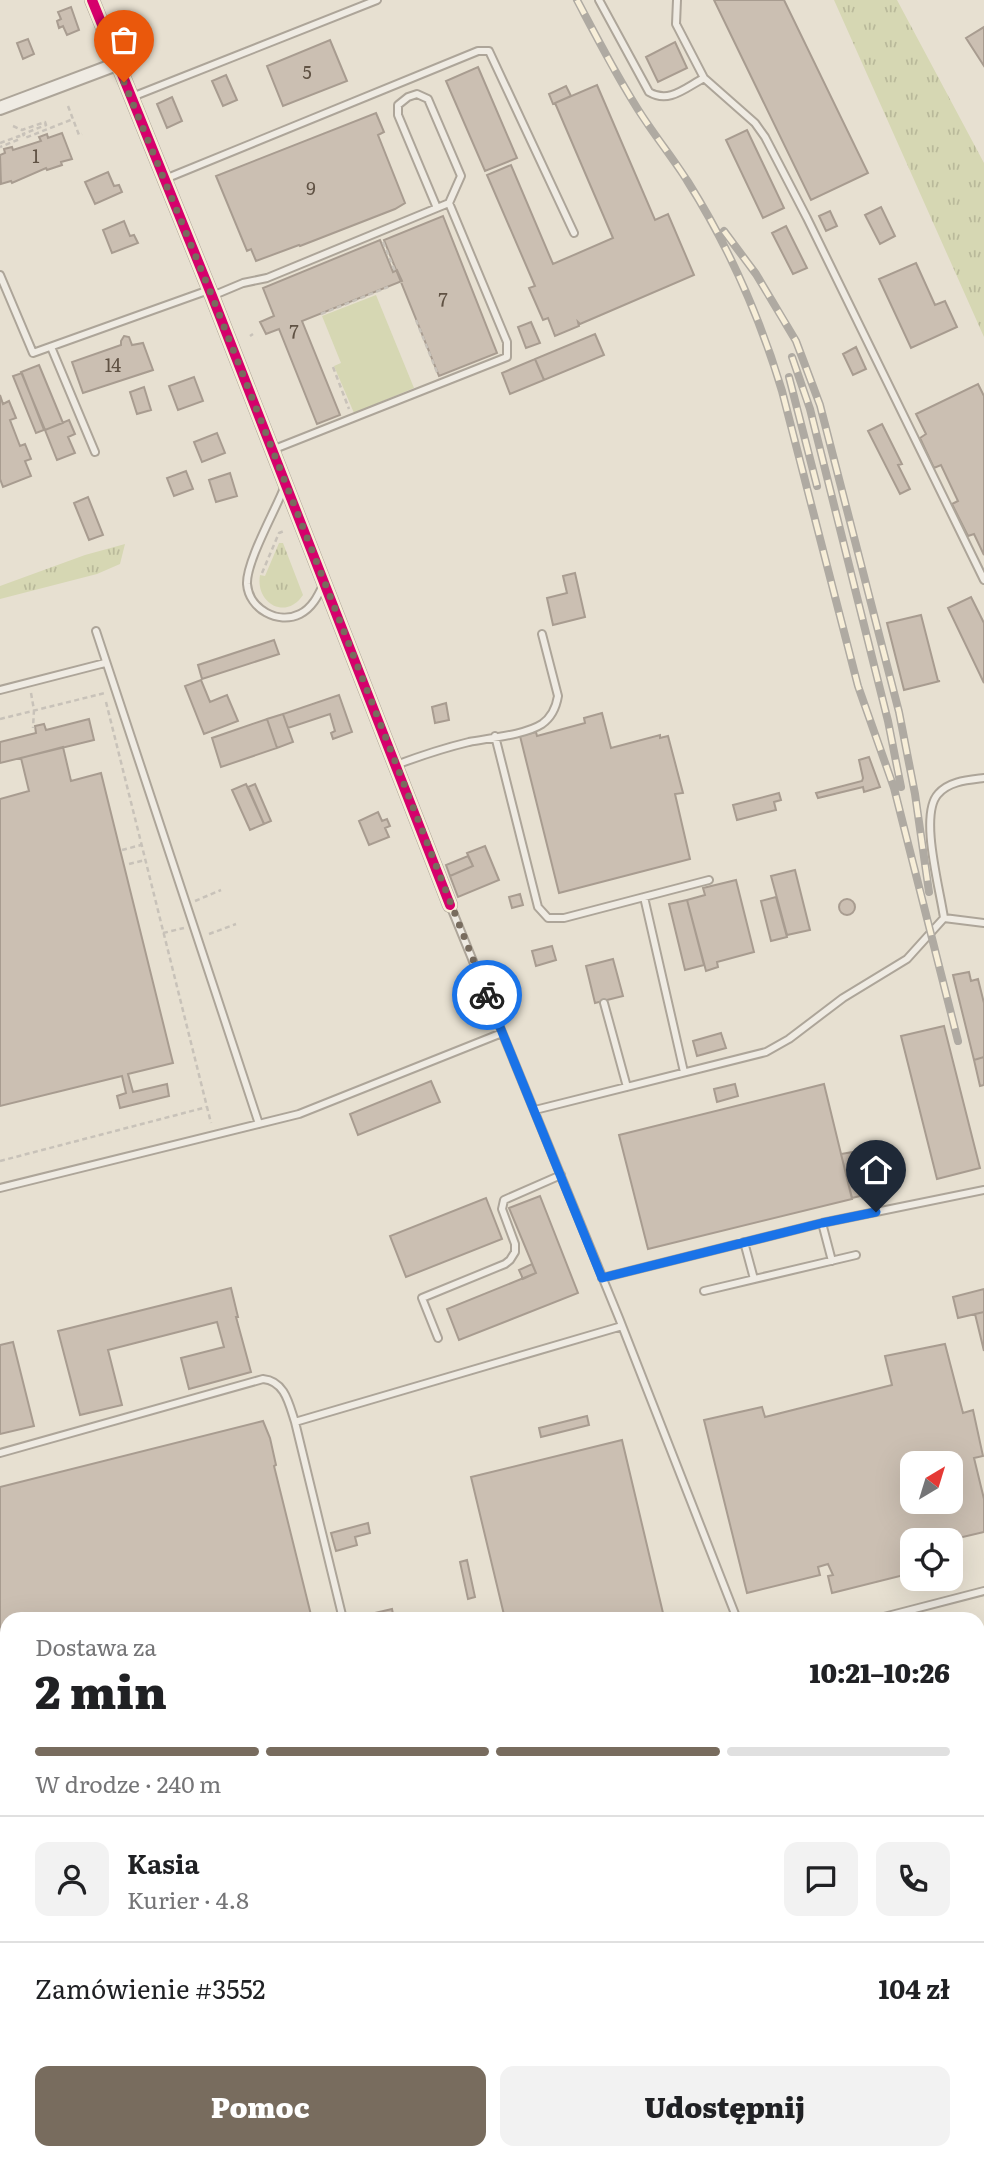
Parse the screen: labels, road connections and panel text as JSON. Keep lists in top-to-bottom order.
{
  "house_numbers": [
    "5",
    "1",
    "9",
    "7",
    "7",
    "14"
  ],
  "north": "top right",
  "page": {
    "heading": ["2 min", "Dostawa za", "10:21–10:26"],
    "panel": [
      "Kasia",
      "Kurier · 4.8",
      "Zamówienie #3552",
      "104 zł"
    ],
    "bar": "W drodze · 240 m",
    "buttons": ["Pomoc", "Udostępnij"]
  }
}
